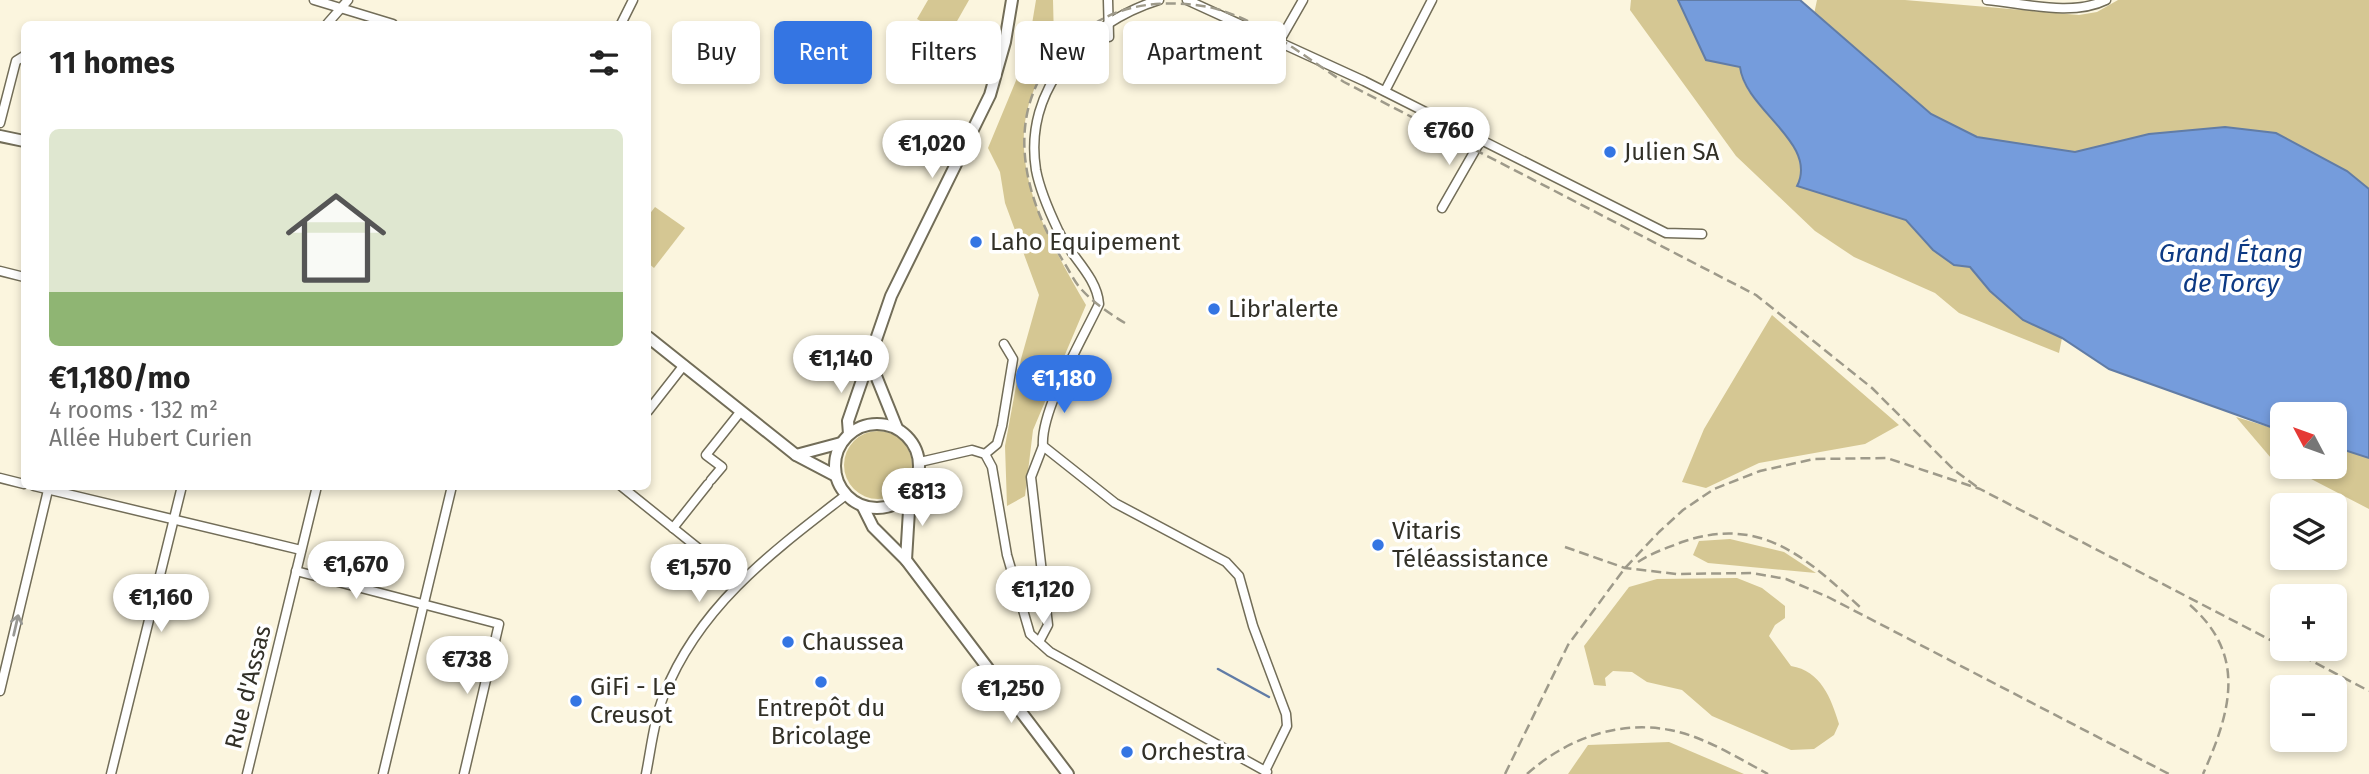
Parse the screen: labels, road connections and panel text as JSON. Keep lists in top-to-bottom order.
{
  "streets": {
    "street": ["Rue d'Assas"]
  },
  "water": ["Grand Étang de Torcy"],
  "places": [
    "Julien SA",
    "Laho Equipement",
    "Libr'alerte",
    "Vitaris Téléassistance",
    "Chaussea",
    "Entrepôt du Bricolage",
    "GiFi - Le Creusot",
    "Orchestra"
  ],
  "north": "top left",
  "page": {
    "chip": [
      "Buy",
      "Rent",
      "Filters",
      "New",
      "Apartment"
    ],
    "heading": "11 homes",
    "list": [
      {
        "name": "€1,180/mo",
        "note": "4 rooms · 132 m² · Allée Hubert Curien"
      }
    ],
    "price": [
      "€760",
      "€1,020",
      "€1,140",
      "€1,180",
      "€813",
      "€1,670",
      "€1,570",
      "€1,120",
      "€1,160",
      "€738",
      "€1,250"
    ],
    "map_buttons": ["+", "−"]
  }
}
